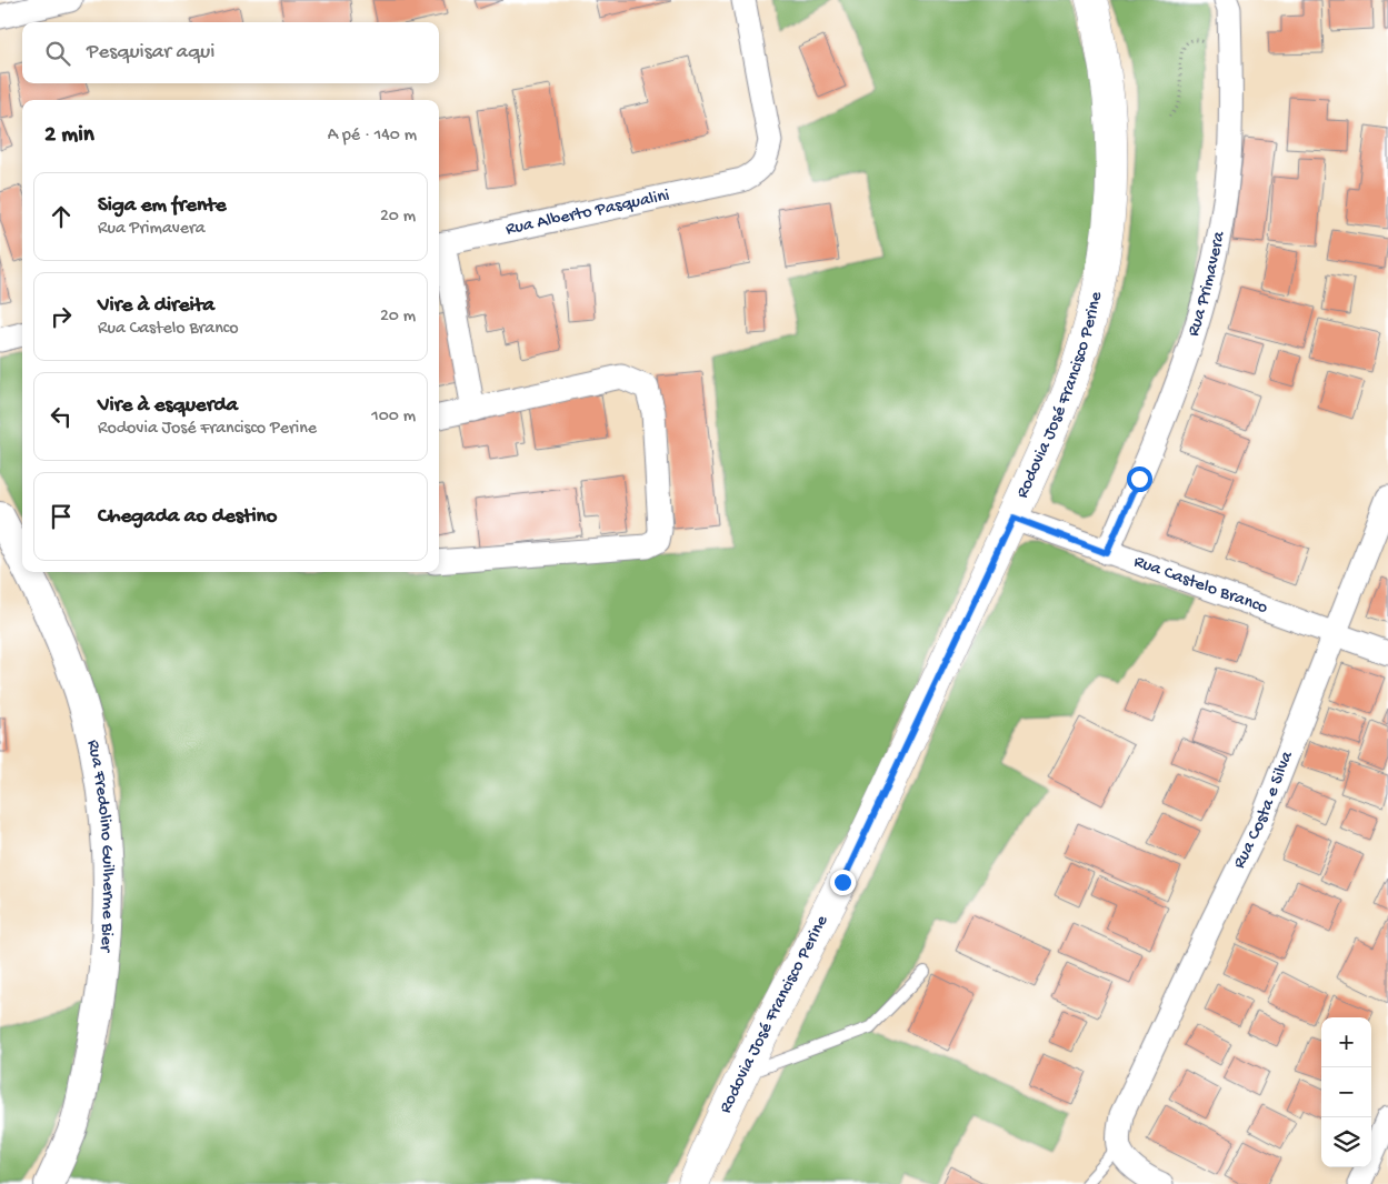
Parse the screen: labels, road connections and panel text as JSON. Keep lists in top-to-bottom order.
{
  "streets": {
    "main road": ["Rodovia José Francisco Perine"],
    "street": [
      "Rua Alberto Pasqualini",
      "Rua Primavera",
      "Rua Castelo Branco",
      "Rua Costa e Silva",
      "Rua Fredolino Guilherme Bier"
    ]
  },
  "crossings": [
    ["Rua Primavera", "Rua Castelo Branco"],
    ["Rodovia José Francisco Perine", "Rua Castelo Branco"],
    ["Rua Castelo Branco", "Rua Costa e Silva"]
  ],
  "page": {
    "search": "Pesquisar aqui",
    "heading": ["2 min", "A pé · 140 m"],
    "list": [
      ["Siga em frente", "Rua Primavera", "20 m"],
      ["Vire à direita", "Rua Castelo Branco", "20 m"],
      ["Vire à esquerda", "Rodovia José Francisco Perine", "100 m"],
      "Chegada ao destino"
    ],
    "map_buttons": ["+", "−"]
  }
}
